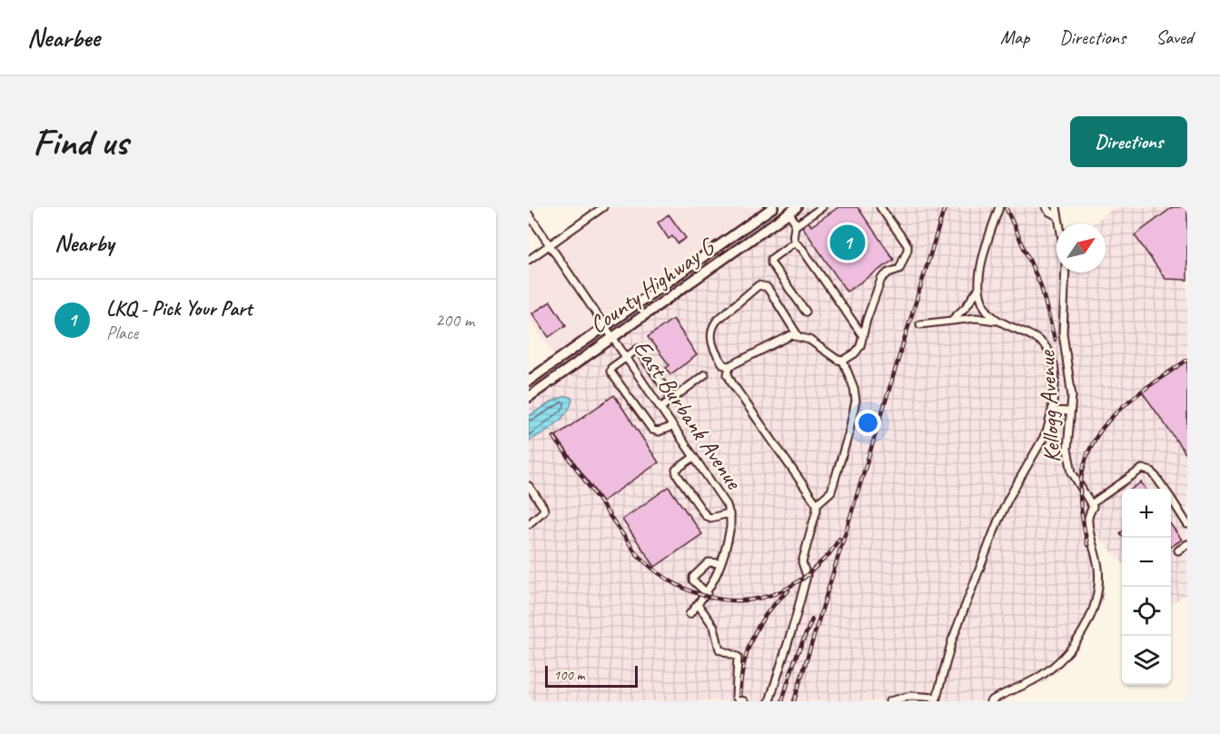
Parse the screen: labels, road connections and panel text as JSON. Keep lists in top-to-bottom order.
{
  "streets": {
    "main road": ["County Highway G"],
    "street": ["Kellogg Avenue", "East Burbank Avenue"]
  },
  "crossings": [
    ["County Highway G", "East Burbank Avenue"]
  ],
  "scale_bar": "100 m",
  "north": "top right",
  "page": {
    "header": "Nearbee",
    "nav": ["Map", "Directions", "Saved"],
    "buttons": "Directions",
    "title": "Find us",
    "heading": "Nearby",
    "pins": "1",
    "list": [
      {
        "mark": "1",
        "name": "LKQ - Pick Your Part",
        "note": "Place",
        "value": "200 m"
      }
    ],
    "map_buttons": ["+", "−"],
    "scale": "100 m"
  }
}
